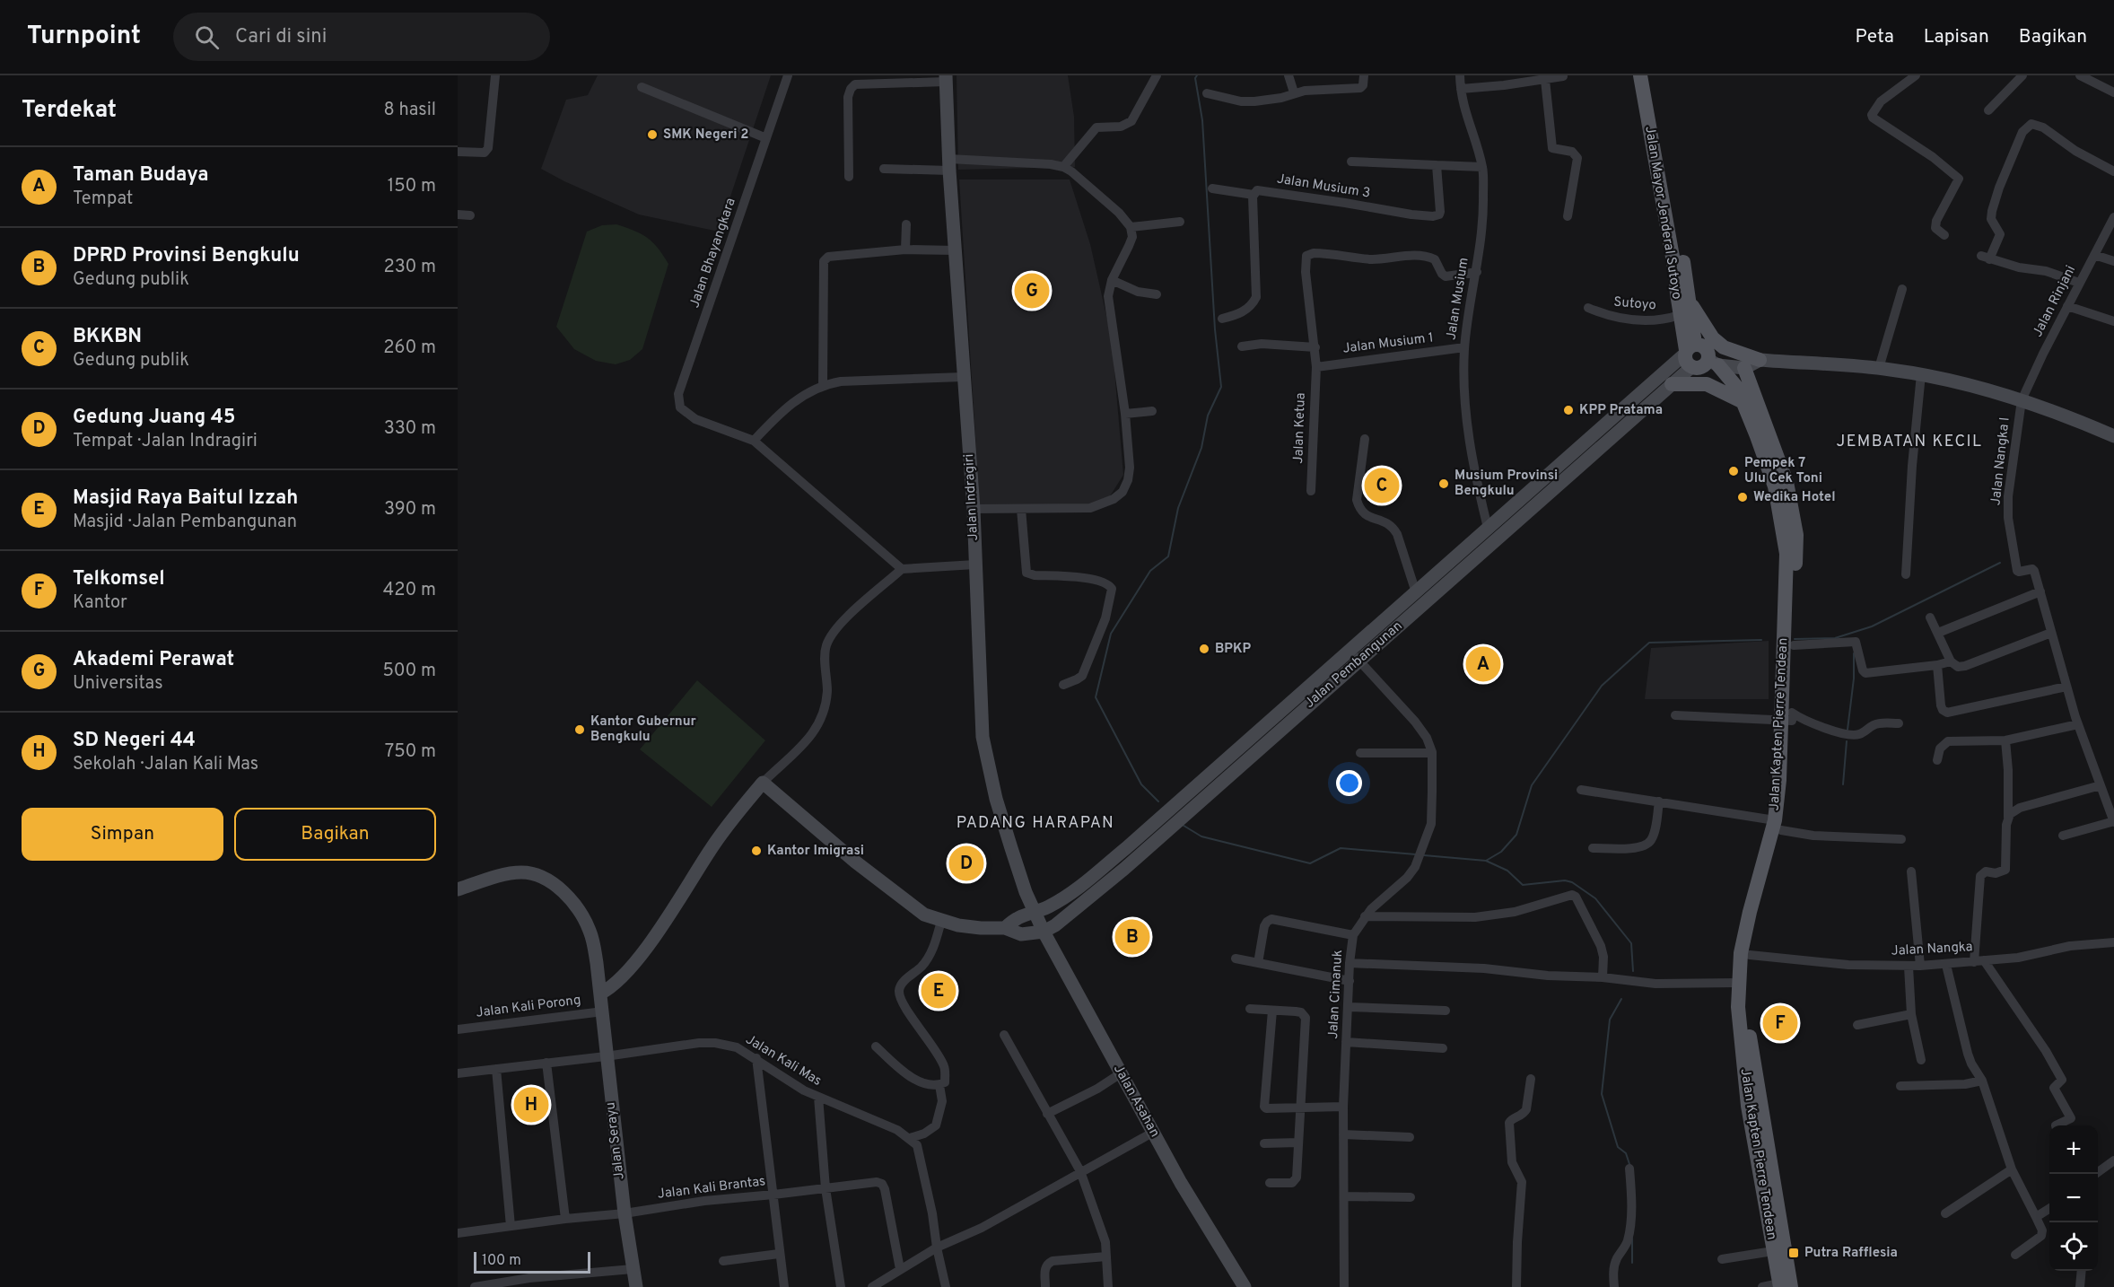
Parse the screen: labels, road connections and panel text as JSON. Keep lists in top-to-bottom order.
{
  "streets": {
    "main road": ["Jalan Mayor Jenderal Sutoyo", "Jalan Kapten Pierre Tendean"],
    "street": [
      "Jalan Musium 3",
      "Jalan Bhayangkara",
      "Jalan Musium",
      "Jalan Rinjani",
      "Sutoyo",
      "Jalan Musium 1",
      "Jalan Ketua",
      "Jalan Nangka I",
      "Jalan Indragiri",
      "Jalan Pembangunan",
      "Jalan Nangka",
      "Jalan Cimanuk",
      "Jalan Kali Porong",
      "Jalan Kali Mas",
      "Jalan Asahan",
      "Jalan Serayu",
      "Jalan Kali Brantas"
    ]
  },
  "crossings": [
    ["Jalan Mayor Jenderal Sutoyo", "Sutoyo"],
    ["Jalan Mayor Jenderal Sutoyo", "Jalan Pembangunan"],
    ["Jalan Mayor Jenderal Sutoyo", "Jalan Kapten Pierre Tendean"],
    ["Jalan Musium", "Jalan Musium 1"],
    ["Jalan Musium", "Jalan Ketua"],
    ["Jalan Musium", "Jalan Pembangunan"],
    ["Jalan Rinjani", "Jalan Nangka I"],
    ["Jalan Musium 1", "Jalan Ketua"],
    ["Jalan Indragiri", "Jalan Pembangunan"],
    ["Jalan Indragiri", "Jalan Asahan"],
    ["Jalan Pembangunan", "Jalan Kapten Pierre Tendean"],
    ["Jalan Pembangunan", "Jalan Cimanuk"],
    ["Jalan Pembangunan", "Jalan Asahan"],
    ["Jalan Kapten Pierre Tendean", "Jalan Nangka"],
    ["Jalan Kali Porong", "Jalan Serayu"],
    ["Jalan Kali Mas", "Jalan Serayu"],
    ["Jalan Serayu", "Jalan Kali Brantas"]
  ],
  "districts": ["JEMBATAN KECIL", "PADANG HARAPAN"],
  "places": {
    "other": [
      "SMK Negeri 2",
      "KPP Pratama",
      "Pempek 7 Ulu Cek Toni",
      "Musium Provinsi Bengkulu",
      "Wedika Hotel",
      "BPKP",
      "Kantor Gubernur Bengkulu",
      "Kantor Imigrasi"
    ],
    "transit": ["Putra Rafflesia"]
  },
  "scale_bar": "100 m",
  "page": {
    "header": "Turnpoint",
    "search": "Cari di sini",
    "nav": ["Peta", "Lapisan", "Bagikan"],
    "heading": ["Terdekat", "8 hasil"],
    "list": [
      {
        "mark": "A",
        "name": "Taman Budaya",
        "note": "Tempat",
        "value": "150 m"
      },
      {
        "mark": "B",
        "name": "DPRD Provinsi Bengkulu",
        "note": "Gedung publik",
        "value": "230 m"
      },
      {
        "mark": "C",
        "name": "BKKBN",
        "note": "Gedung publik",
        "value": "260 m"
      },
      {
        "mark": "D",
        "name": "Gedung Juang 45",
        "note": "Tempat · Jalan Indragiri",
        "value": "330 m"
      },
      {
        "mark": "E",
        "name": "Masjid Raya Baitul Izzah",
        "note": "Masjid · Jalan Pembangunan",
        "value": "390 m"
      },
      {
        "mark": "F",
        "name": "Telkomsel",
        "note": "Kantor",
        "value": "420 m"
      },
      {
        "mark": "G",
        "name": "Akademi Perawat",
        "note": "Universitas",
        "value": "500 m"
      },
      {
        "mark": "H",
        "name": "SD Negeri 44",
        "note": "Sekolah · Jalan Kali Mas",
        "value": "750 m"
      }
    ],
    "pins": [
      "G",
      "C",
      "A",
      "D",
      "B",
      "E",
      "F",
      "H"
    ],
    "buttons": ["Simpan", "Bagikan"],
    "map_buttons": ["+", "−"],
    "scale": "100 m"
  }
}
